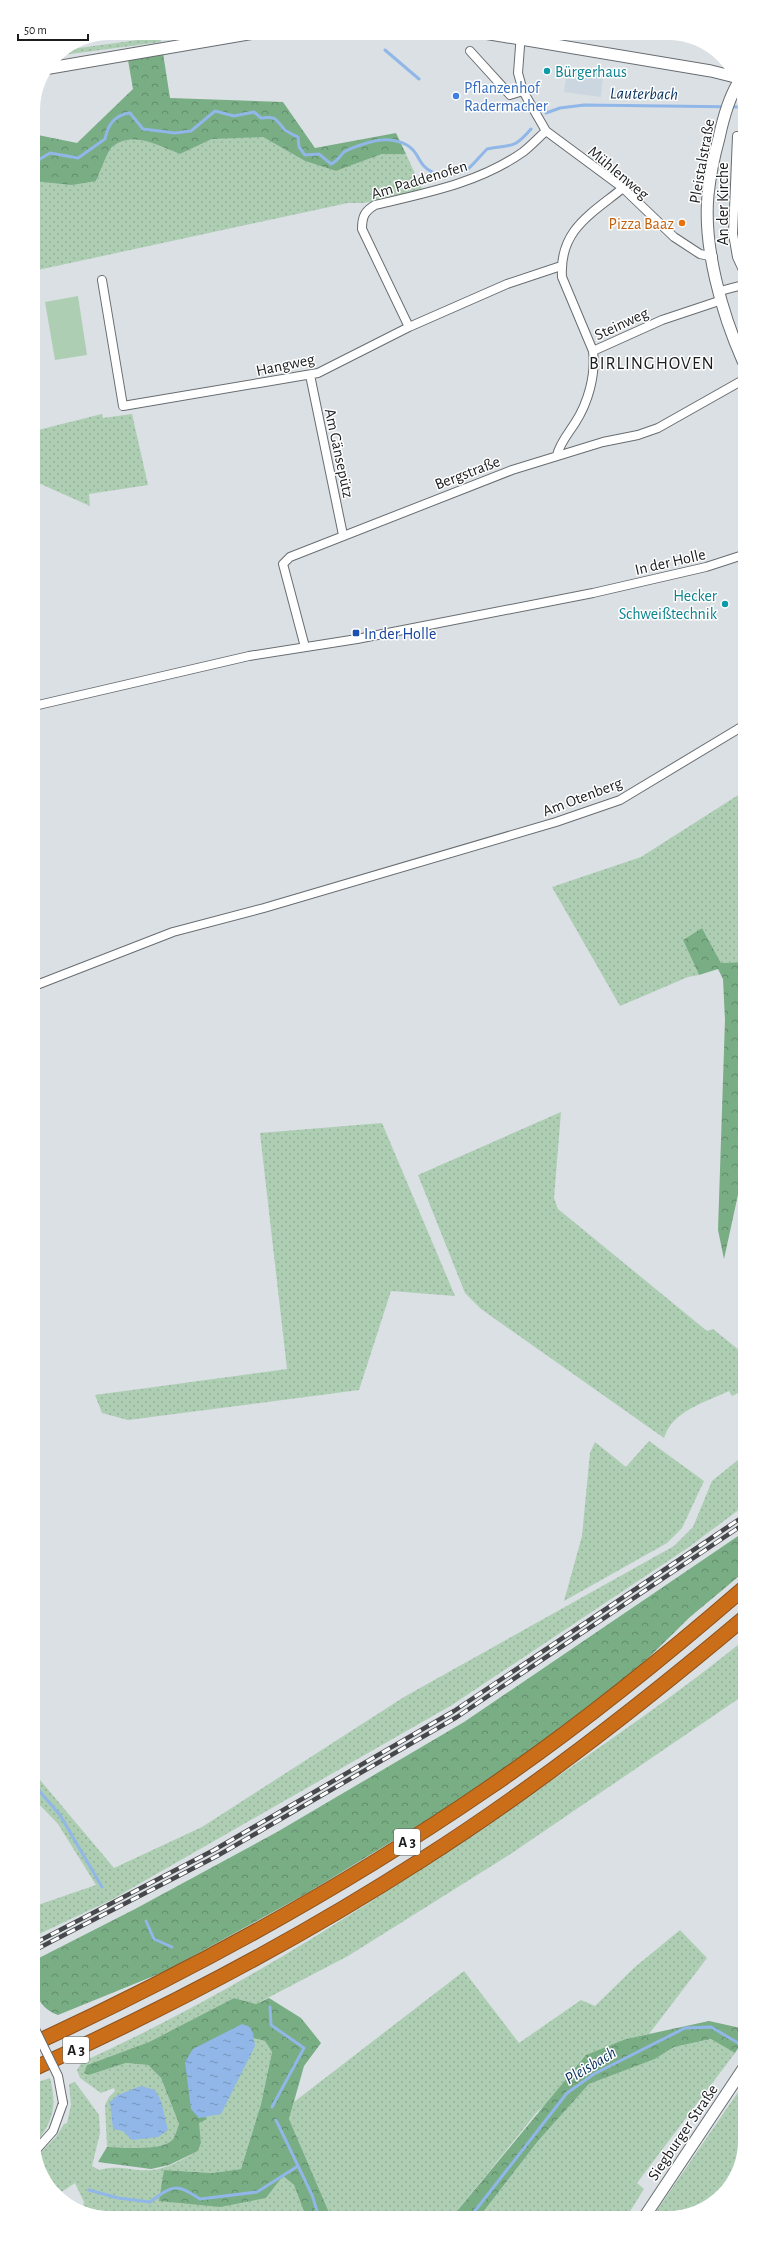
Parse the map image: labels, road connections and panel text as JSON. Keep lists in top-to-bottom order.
{
  "streets": {
    "highway": ["A 3"],
    "main road": ["Pleistalstraße", "Siegburger Straße"],
    "street": [
      "Mühlenweg",
      "Am Paddenofen",
      "An der Kirche",
      "Steinweg",
      "Hangweg",
      "Am Gänsepütz",
      "Bergstraße",
      "In der Holle",
      "Am Otenberg"
    ]
  },
  "crossings": [
    ["Pleistalstraße", "Mühlenweg"],
    ["Pleistalstraße", "Steinweg"],
    ["Mühlenweg", "Am Paddenofen"],
    ["Am Paddenofen", "Hangweg"],
    ["Steinweg", "Bergstraße"],
    ["Hangweg", "Am Gänsepütz"],
    ["Am Gänsepütz", "Bergstraße"],
    ["Bergstraße", "In der Holle"]
  ],
  "districts": ["BIRLINGHOVEN"],
  "water": ["Lauterbach", "Pleisbach"],
  "places": {
    "other": [
      "Bürgerhaus",
      "Pflanzenhof Radermacher",
      "Pizza Baaz",
      "Hecker Schweißtechnik"
    ],
    "transit": ["In der Holle"]
  },
  "scale_bar": "50 m"
}
